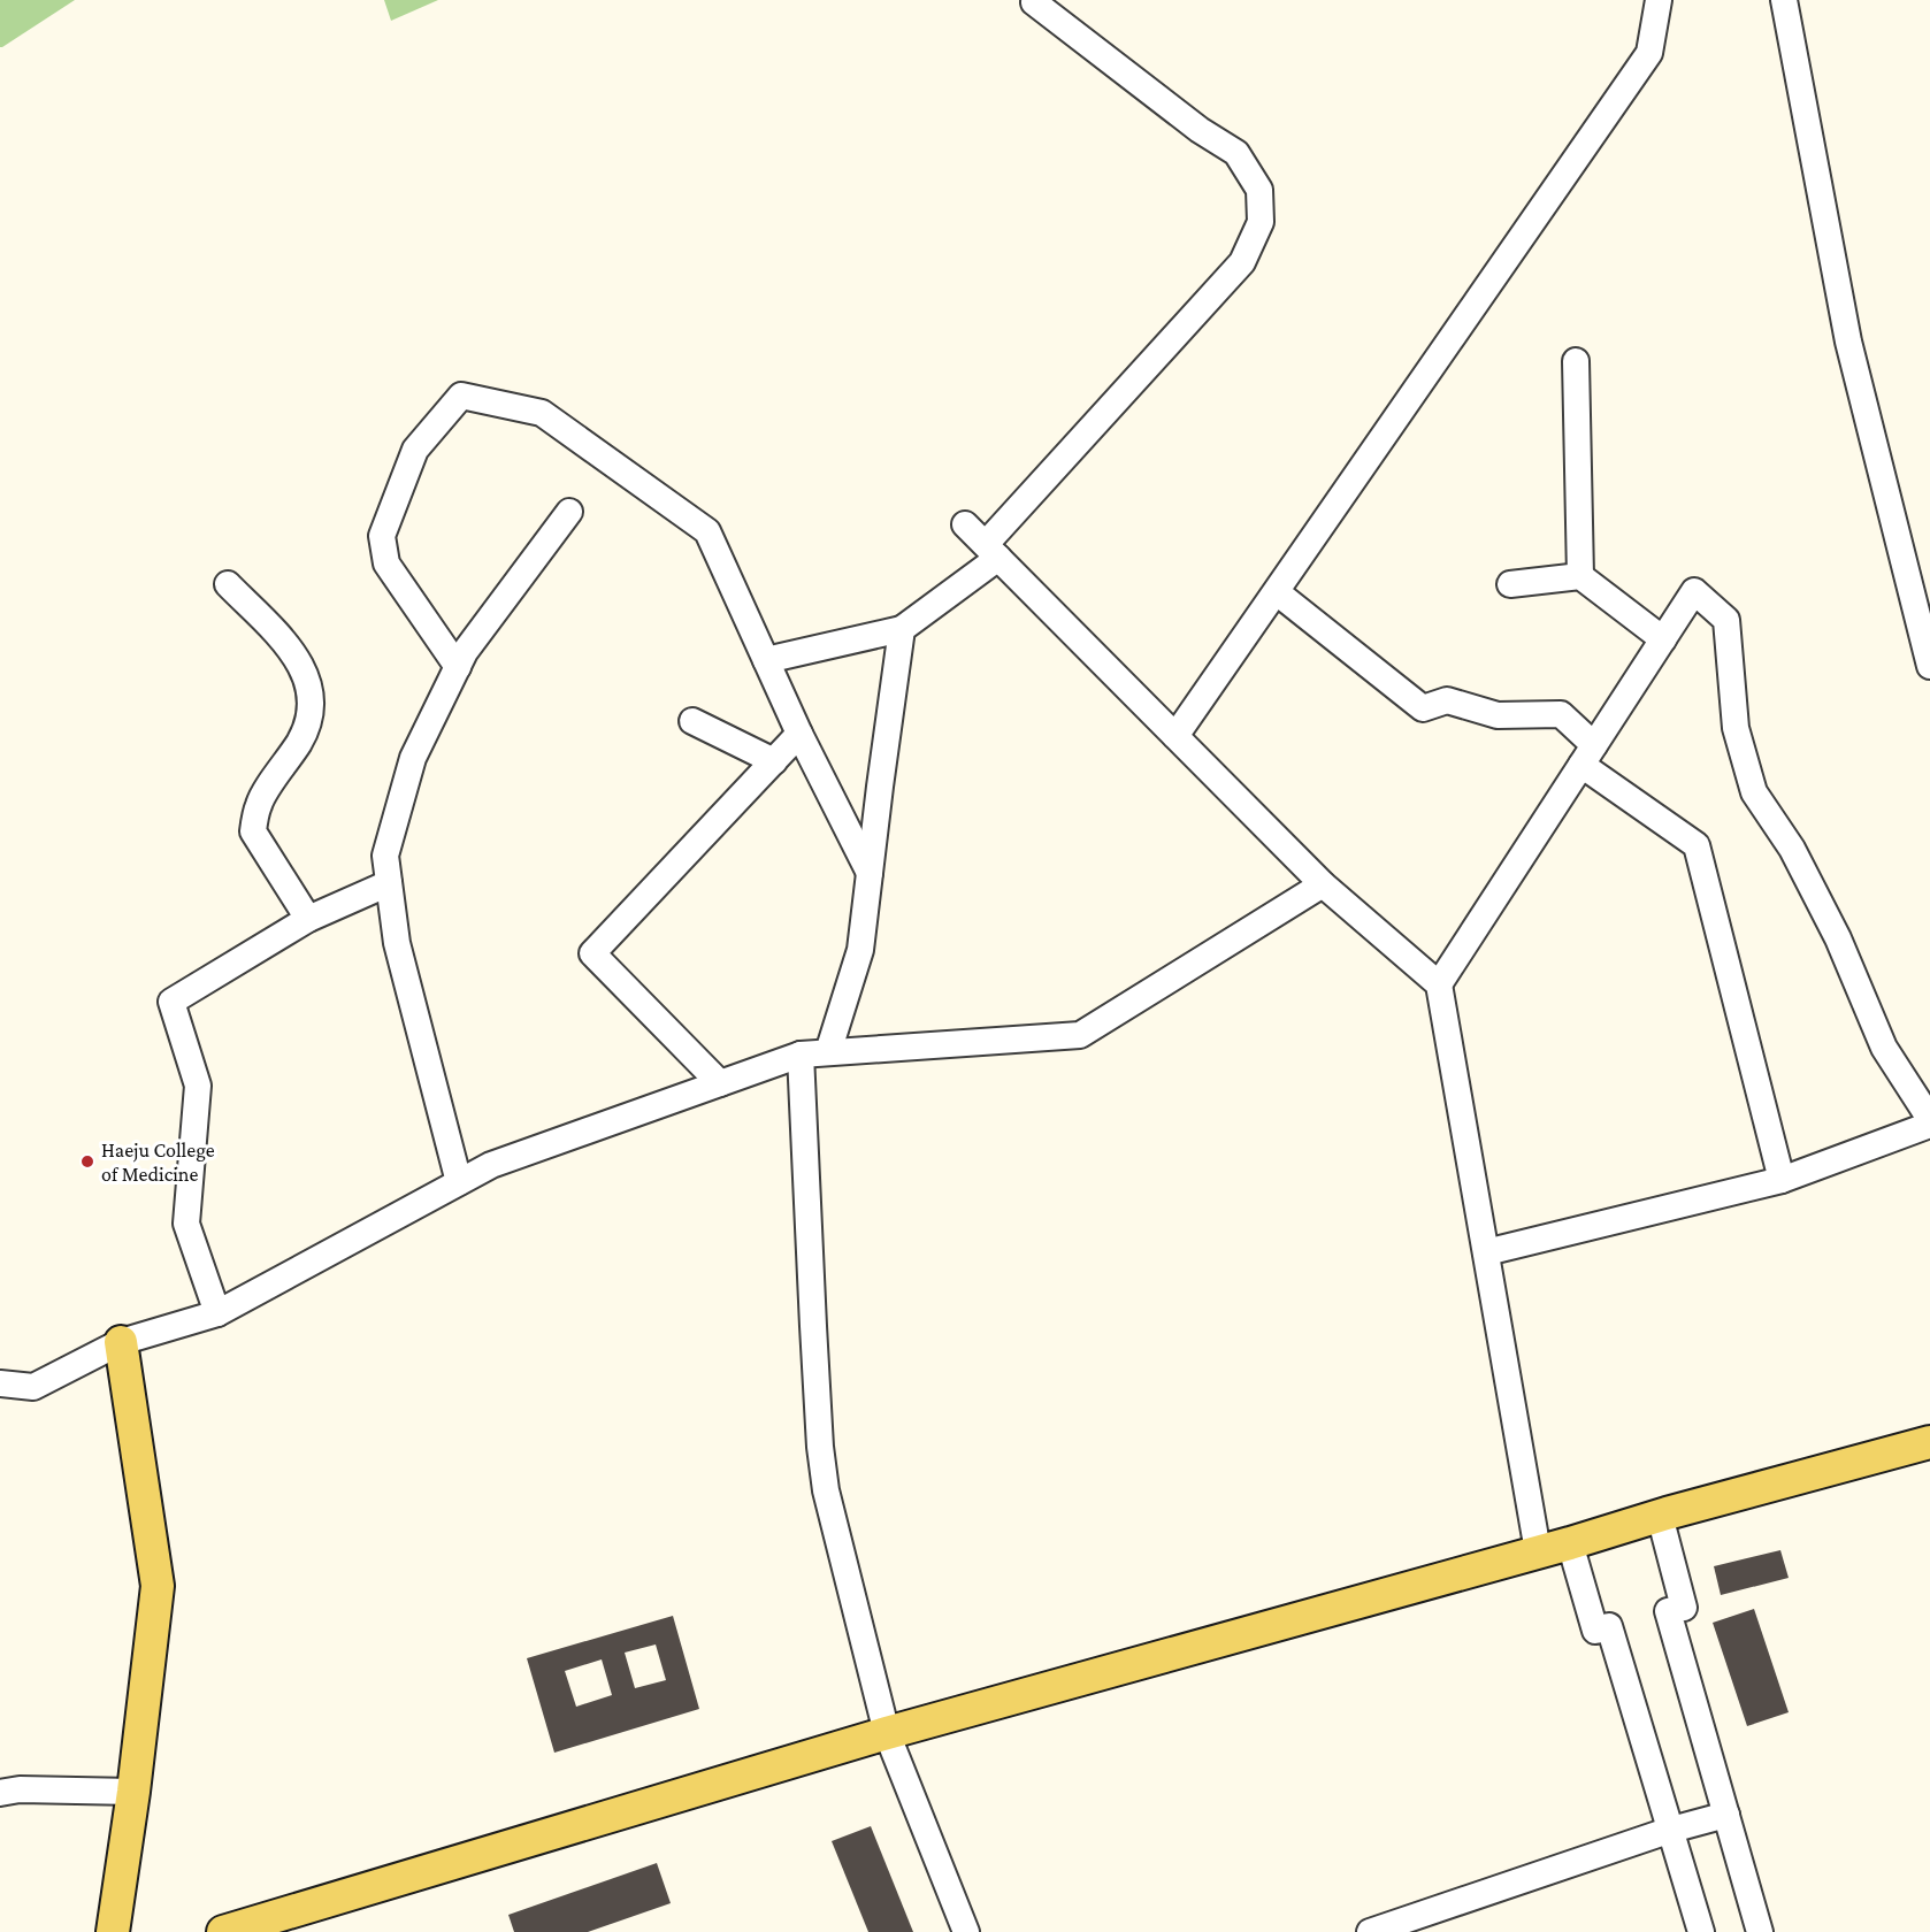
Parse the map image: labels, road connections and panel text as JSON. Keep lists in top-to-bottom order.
{
  "places": ["Haeju College of Medicine"]
}
